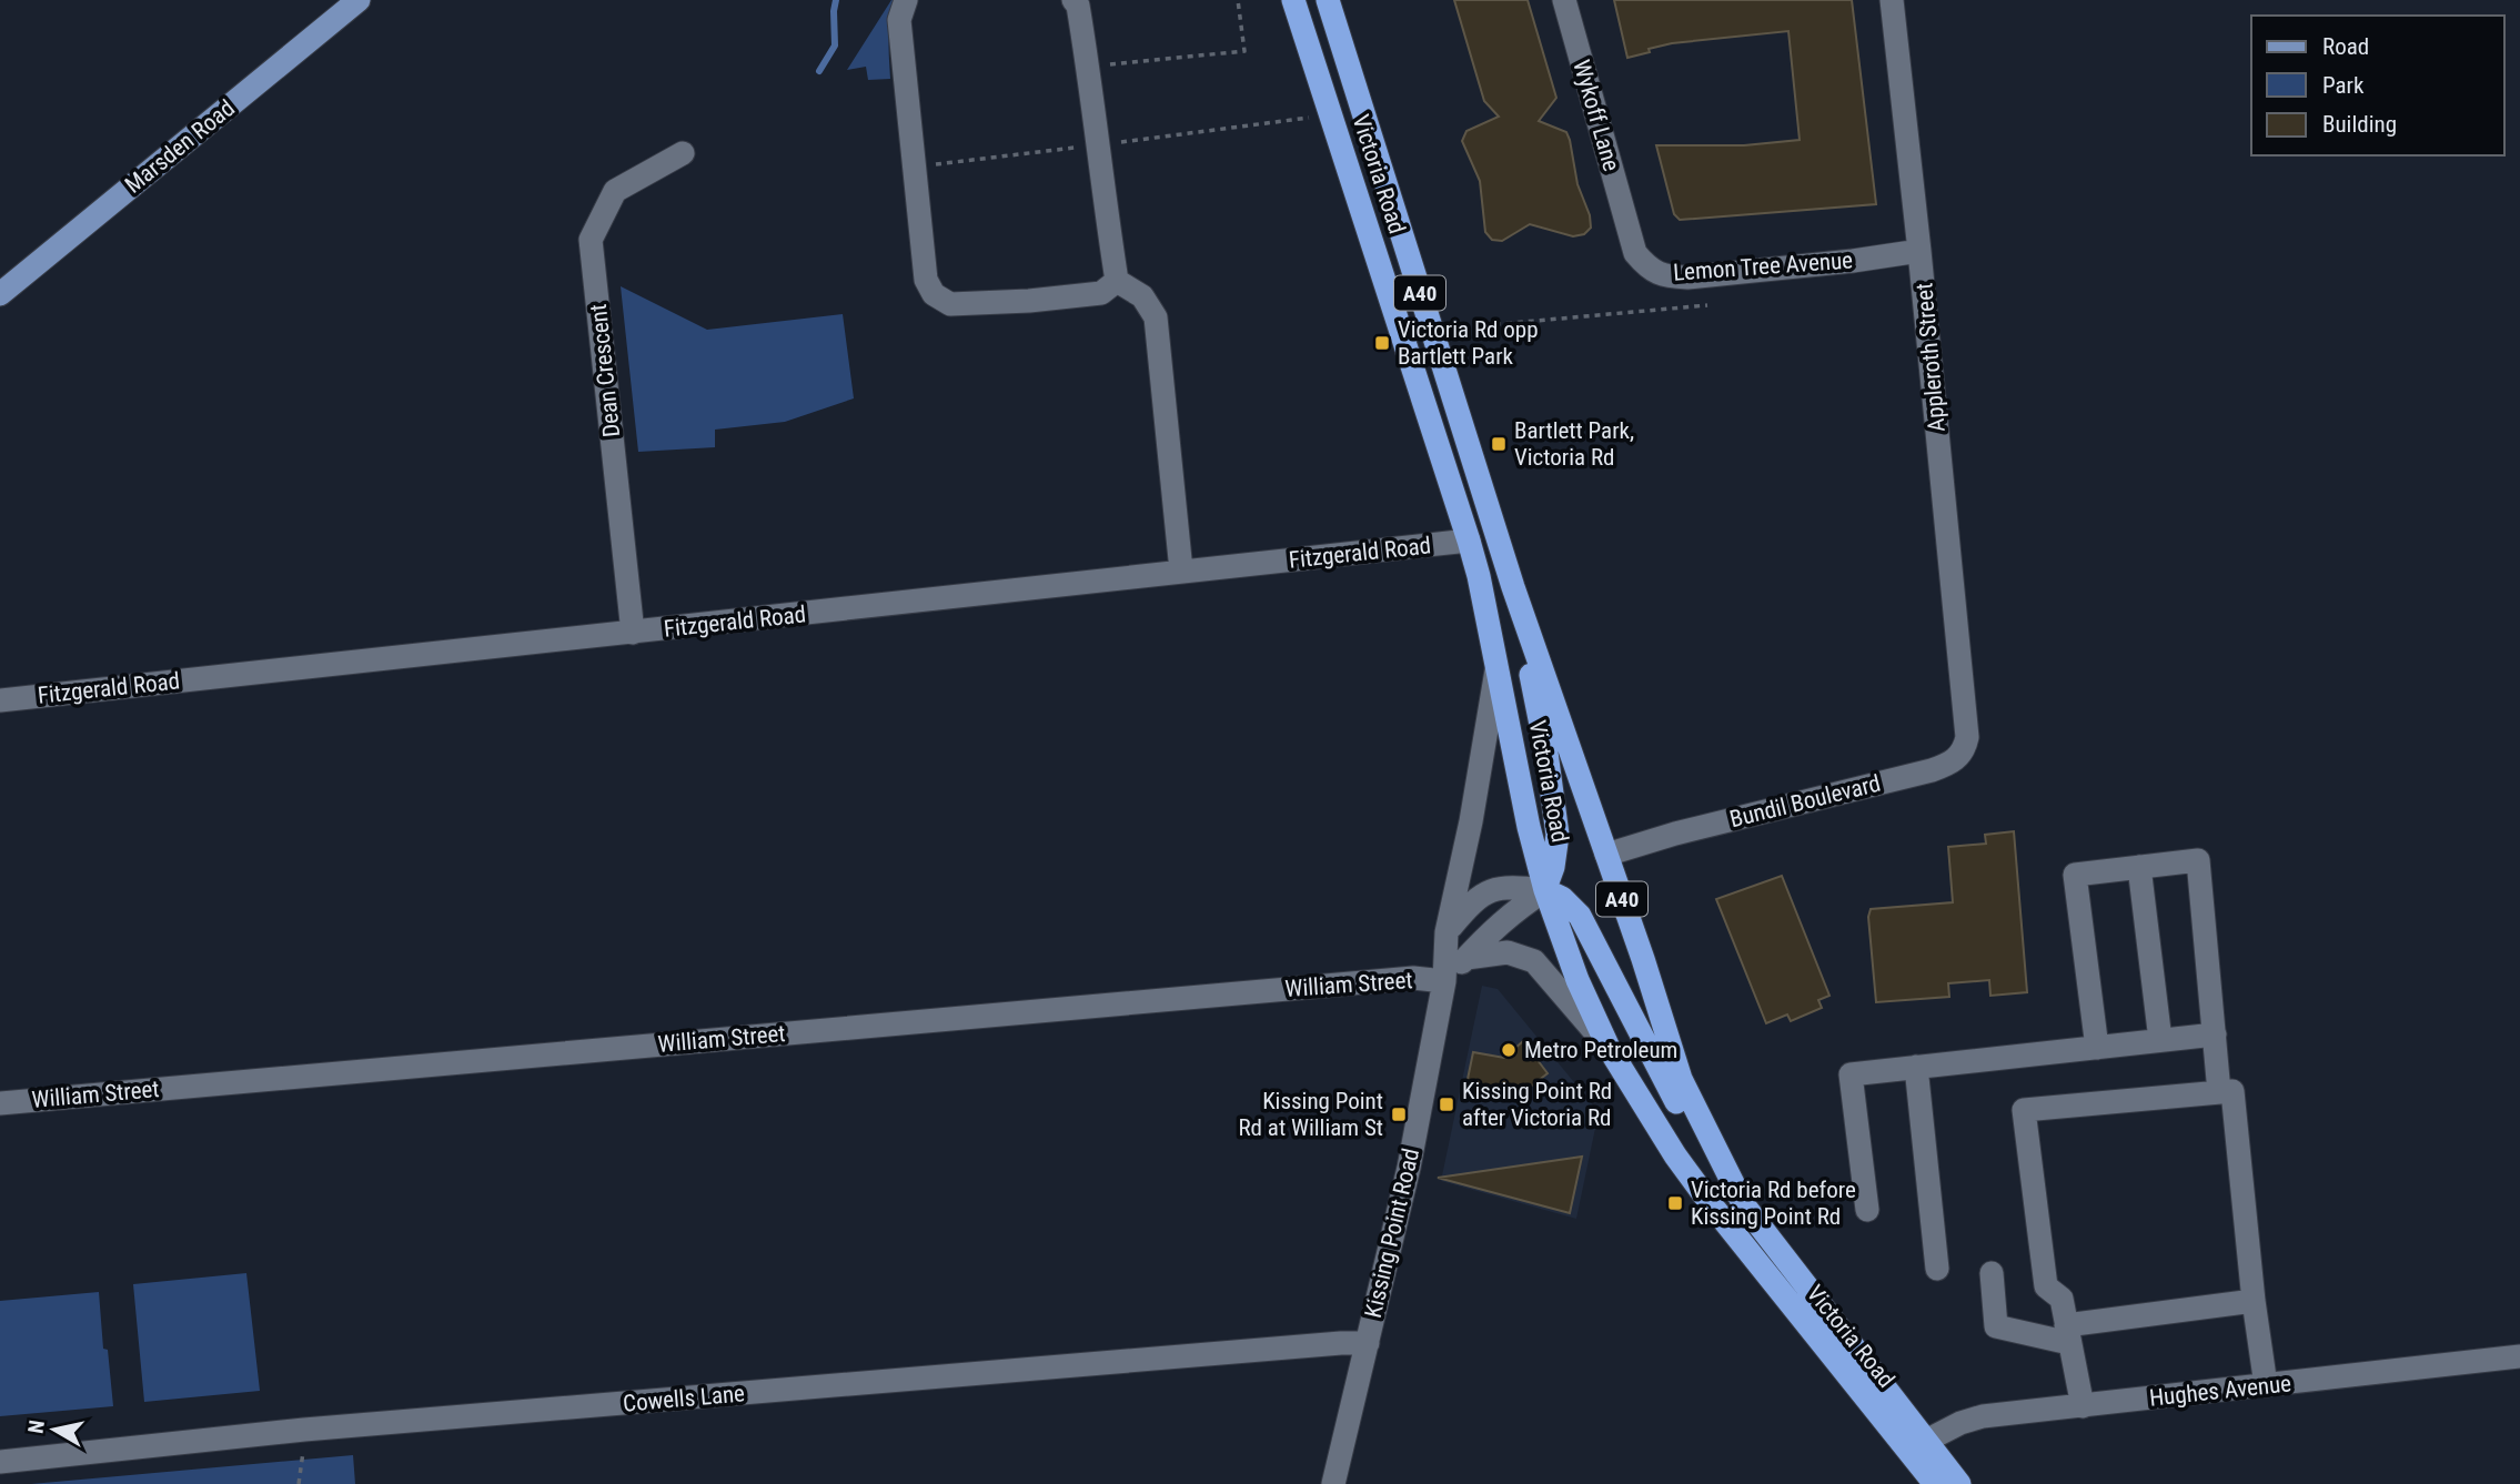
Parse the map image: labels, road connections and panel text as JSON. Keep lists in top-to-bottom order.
{
  "streets": {
    "highway": ["Victoria Road", "A40"],
    "main road": ["Marsden Road"],
    "street": [
      "Wykoff Lane",
      "Lemon Tree Avenue",
      "Appleroth Street",
      "Dean Crescent",
      "Fitzgerald Road",
      "Bundil Boulevard",
      "William Street",
      "Kissing Point Road",
      "Hughes Avenue",
      "Cowells Lane"
    ]
  },
  "crossings": [
    ["Wykoff Lane", "Lemon Tree Avenue"],
    ["Victoria Road", "Fitzgerald Road"],
    ["Victoria Road", "Bundil Boulevard"],
    ["Victoria Road", "Kissing Point Road"],
    ["Victoria Road", "Hughes Avenue"],
    ["Lemon Tree Avenue", "Appleroth Street"],
    ["Appleroth Street", "Bundil Boulevard"],
    ["Dean Crescent", "Fitzgerald Road"],
    ["William Street", "Kissing Point Road"],
    ["Kissing Point Road", "Cowells Lane"]
  ],
  "places": {
    "transit": [
      "Victoria Rd opp Bartlett Park",
      "Bartlett Park, Victoria Rd",
      "Kissing Point Rd after Victoria Rd",
      "Kissing Point Rd at William St",
      "Victoria Rd before Kissing Point Rd"
    ],
    "other": ["Metro Petroleum"]
  },
  "legend": ["Road", "Park", "Building"],
  "north": "left"
}
